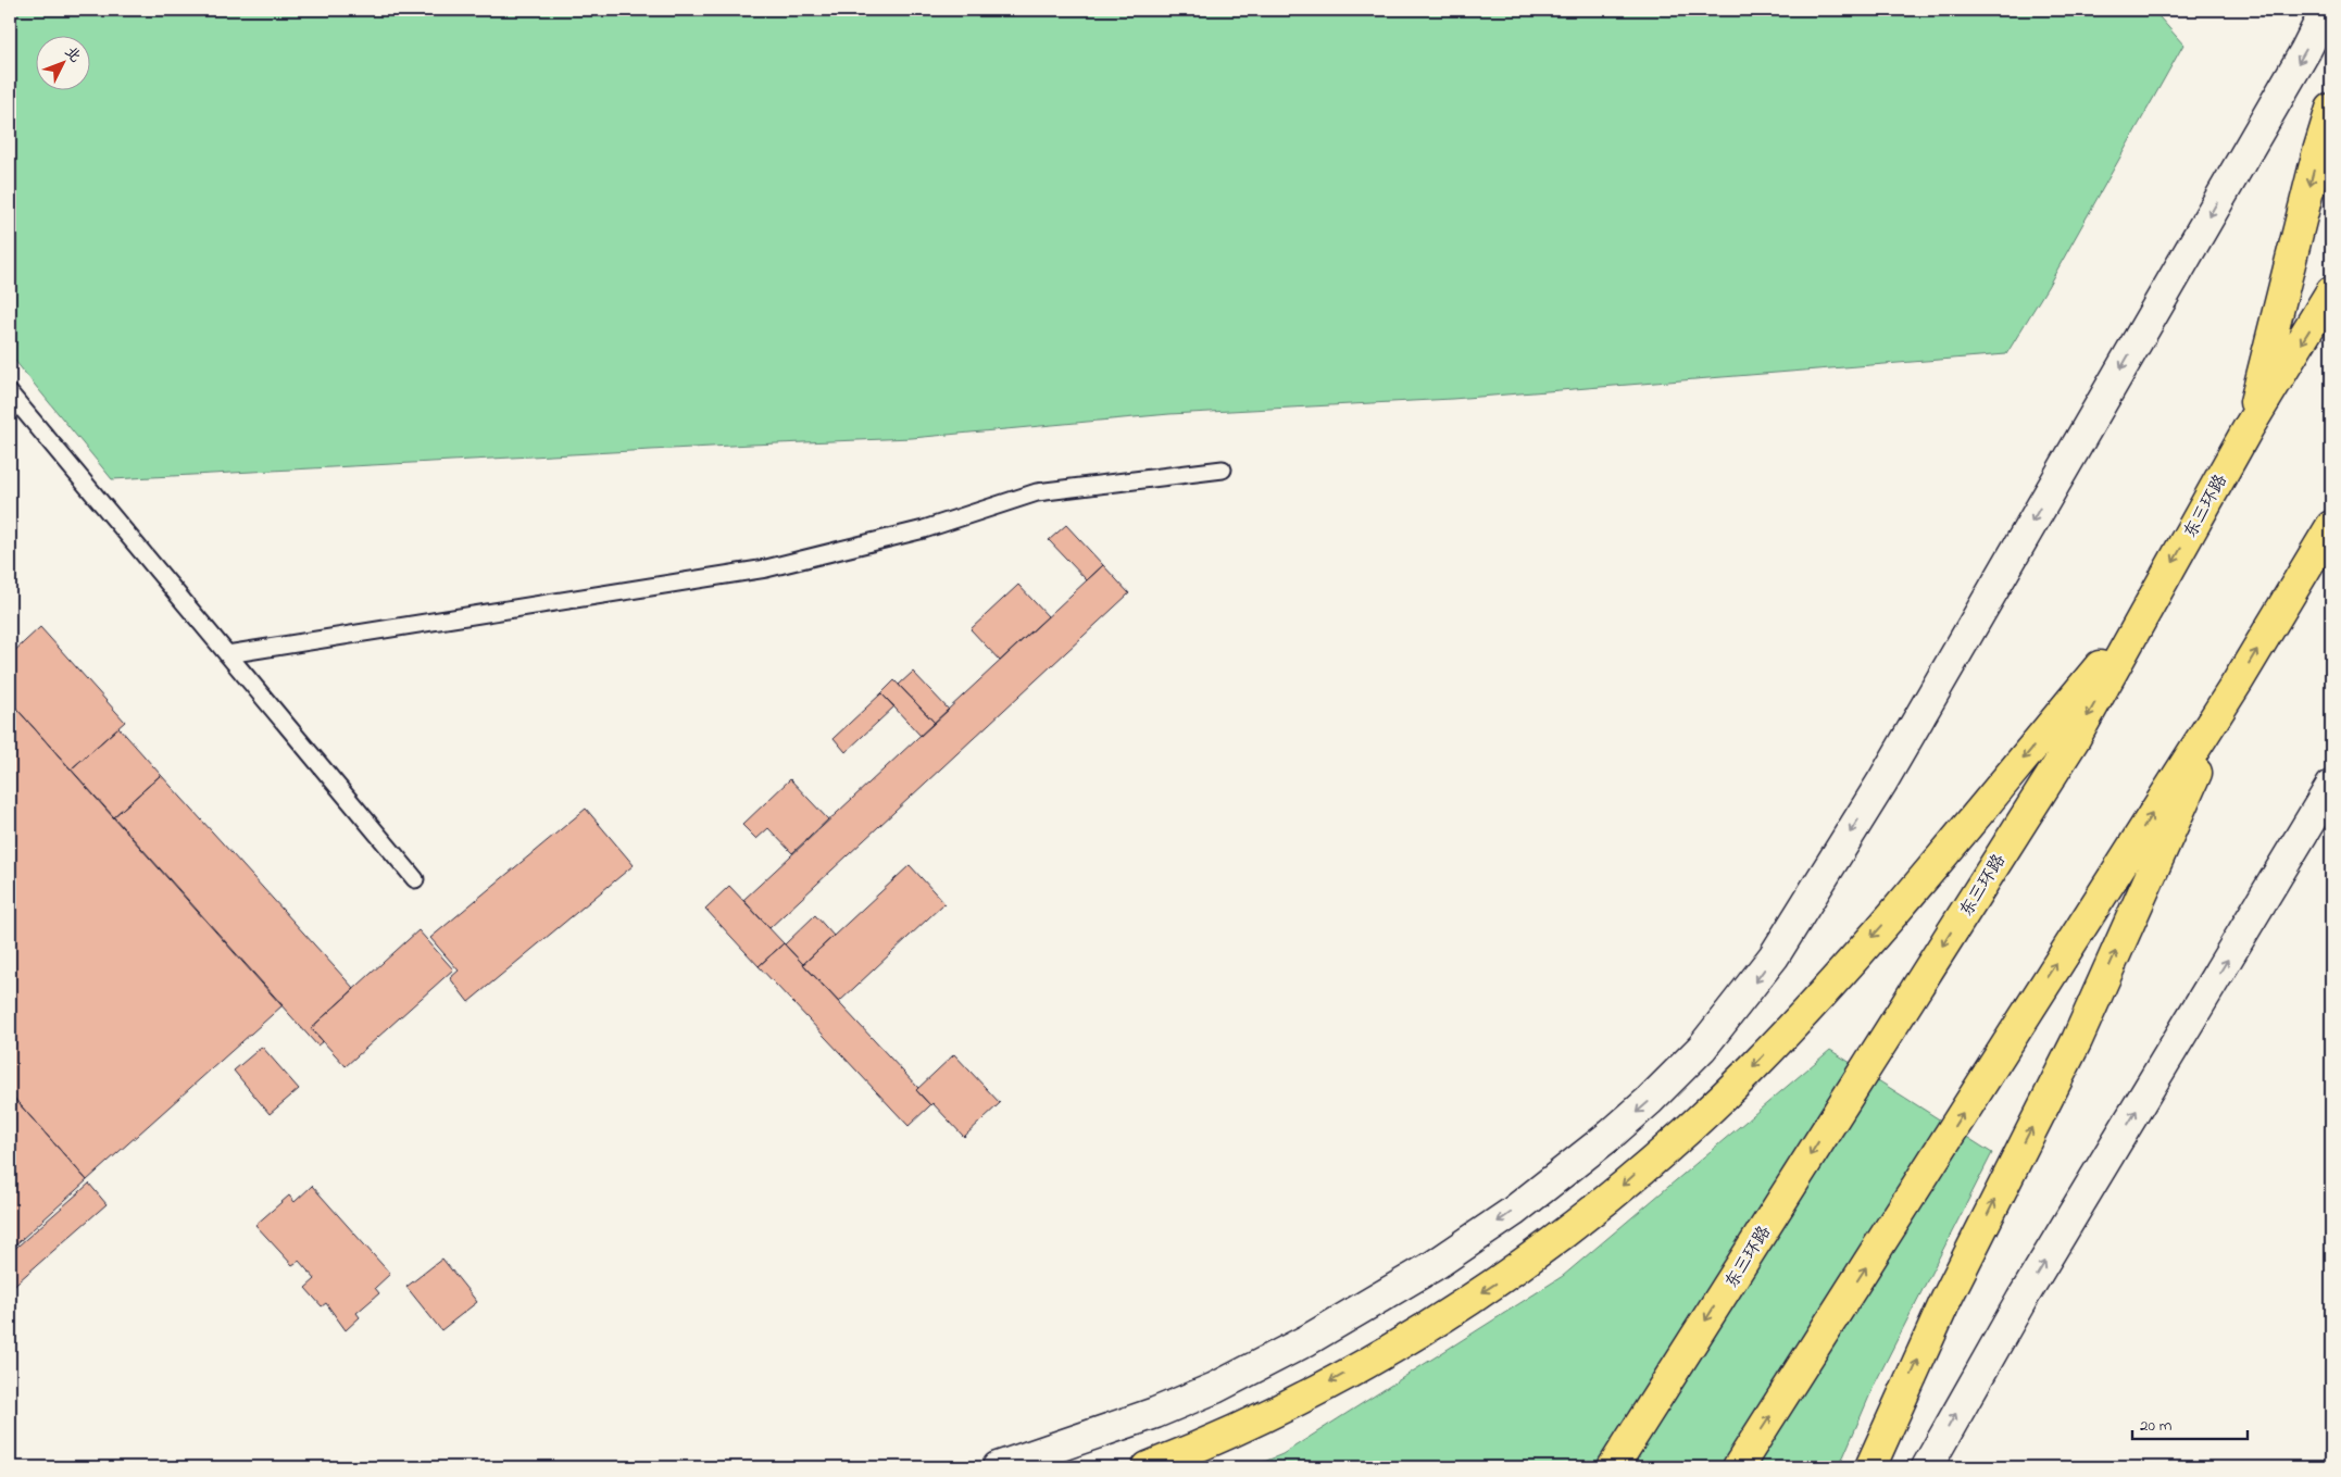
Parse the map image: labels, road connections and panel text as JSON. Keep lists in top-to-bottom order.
{
  "streets": {
    "highway": ["东三环路"]
  },
  "scale_bar": "20 m",
  "north": "top right"
}
